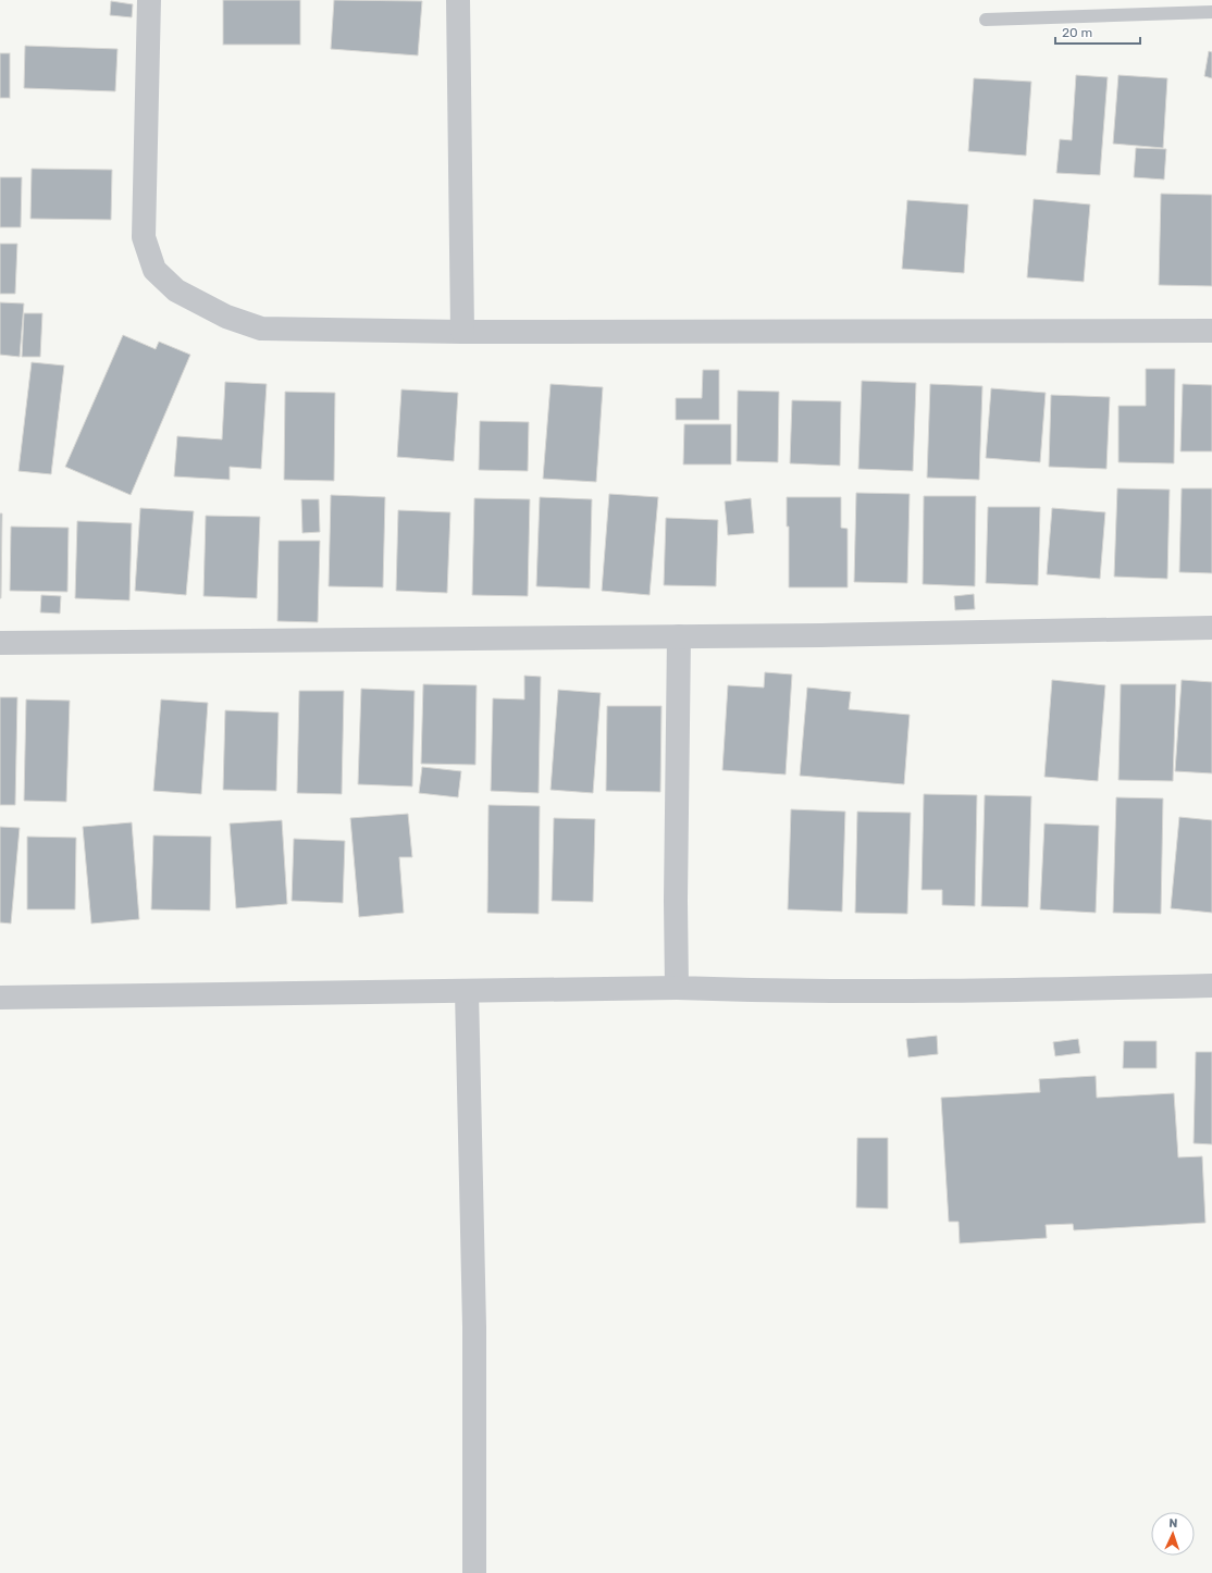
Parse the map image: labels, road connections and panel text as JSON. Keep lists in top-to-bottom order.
{
  "scale_bar": "20 m",
  "north": "top"
}
